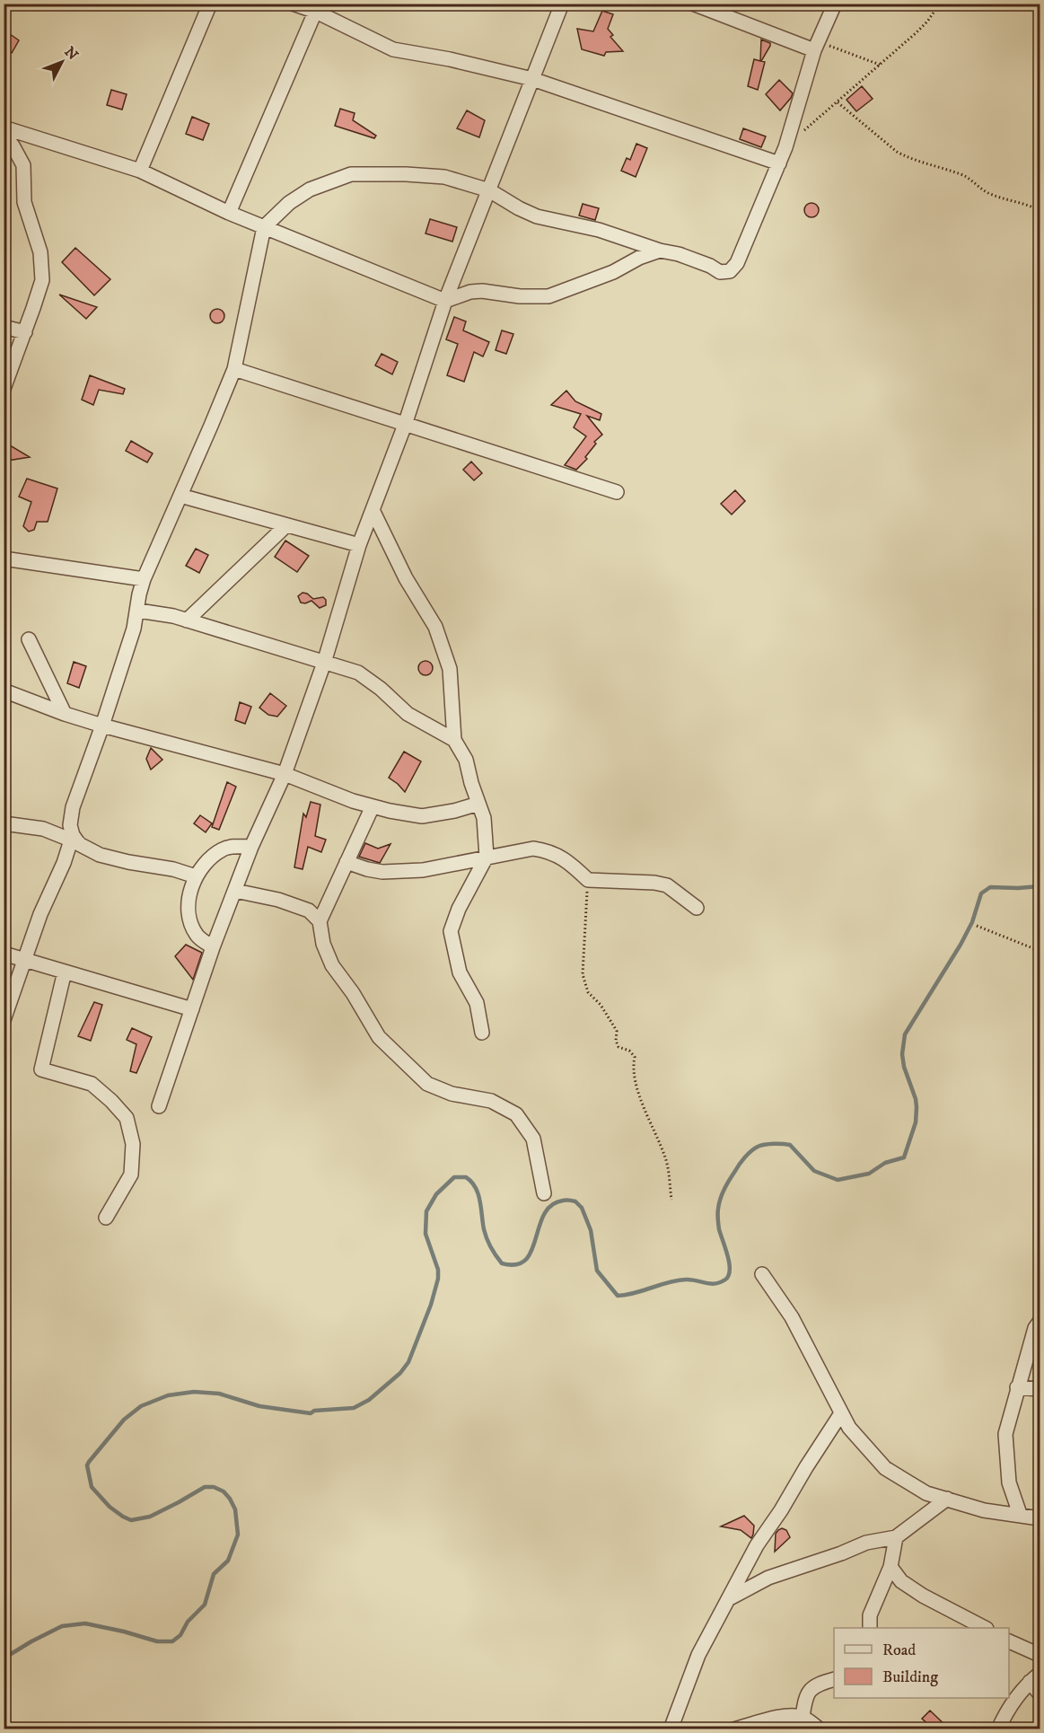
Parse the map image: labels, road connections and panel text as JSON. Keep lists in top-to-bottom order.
{
  "legend": ["Road", "Building"],
  "north": "top right"
}
